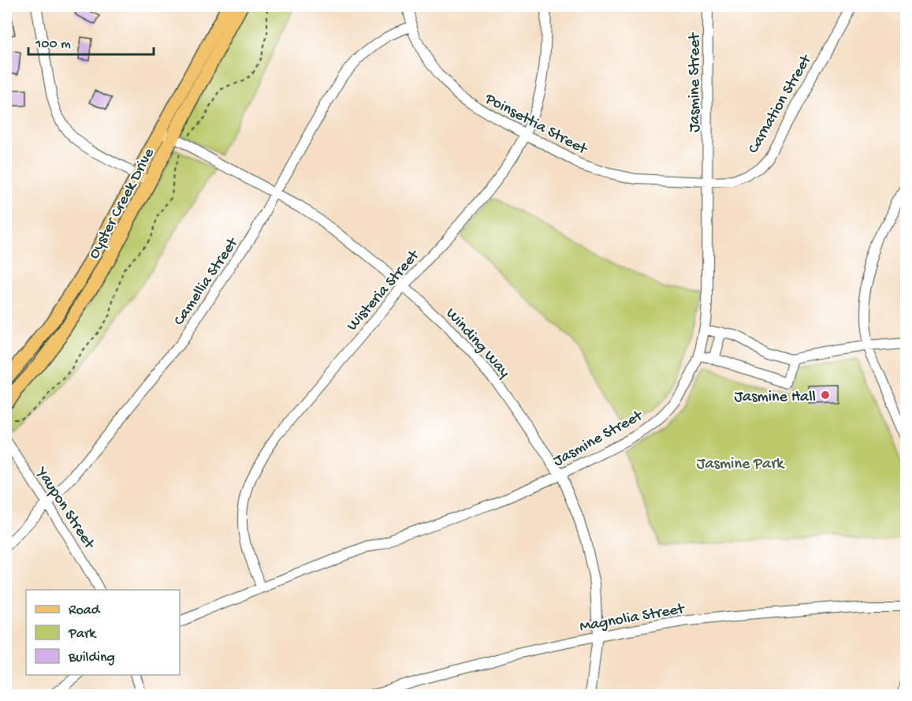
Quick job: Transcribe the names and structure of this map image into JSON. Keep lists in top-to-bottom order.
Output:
{
  "streets": {
    "main road": ["Oyster Creek Drive"],
    "street": [
      "Jasmine Street",
      "Carnation Street",
      "Poinsettia Street",
      "Camellia Street",
      "Wisteria Street",
      "Winding Way",
      "Yaupon Street",
      "Magnolia Street"
    ]
  },
  "crossings": [
    ["Jasmine Street", "Carnation Street"],
    ["Jasmine Street", "Poinsettia Street"],
    ["Jasmine Street", "Wisteria Street"],
    ["Jasmine Street", "Winding Way"],
    ["Carnation Street", "Poinsettia Street"],
    ["Poinsettia Street", "Camellia Street"],
    ["Poinsettia Street", "Wisteria Street"],
    ["Oyster Creek Drive", "Winding Way"],
    ["Camellia Street", "Winding Way"],
    ["Camellia Street", "Yaupon Street"],
    ["Wisteria Street", "Winding Way"],
    ["Winding Way", "Magnolia Street"]
  ],
  "parks": ["Jasmine Park"],
  "places": ["Jasmine Hall"],
  "legend": ["Road", "Park", "Building"],
  "scale_bar": "100 m"
}
